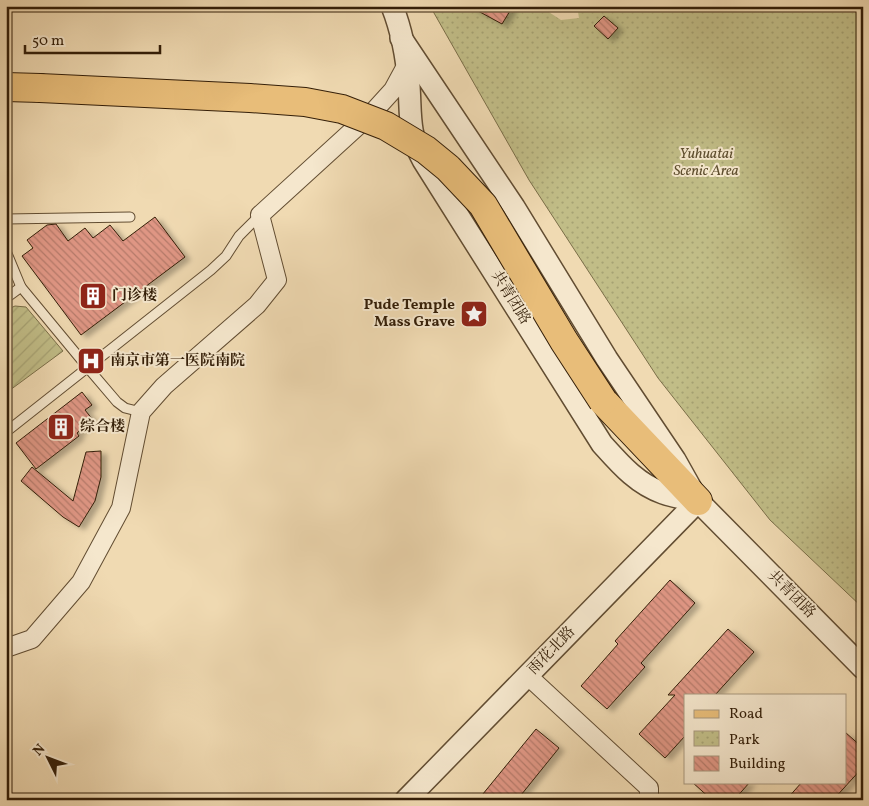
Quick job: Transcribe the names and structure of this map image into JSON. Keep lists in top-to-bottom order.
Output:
{
  "streets": {
    "street": ["共青团路", "雨花北路"]
  },
  "crossings": [
    ["共青团路", "雨花北路"]
  ],
  "parks": ["Yuhuatai Scenic Area"],
  "places": {
    "building": ["门诊楼", "综合楼"],
    "place": ["Pude Temple Mass Grave"],
    "hospital": ["南京市第一医院南院"]
  },
  "legend": ["Road", "Park", "Building"],
  "scale_bar": "50 m",
  "north": "top left"
}
